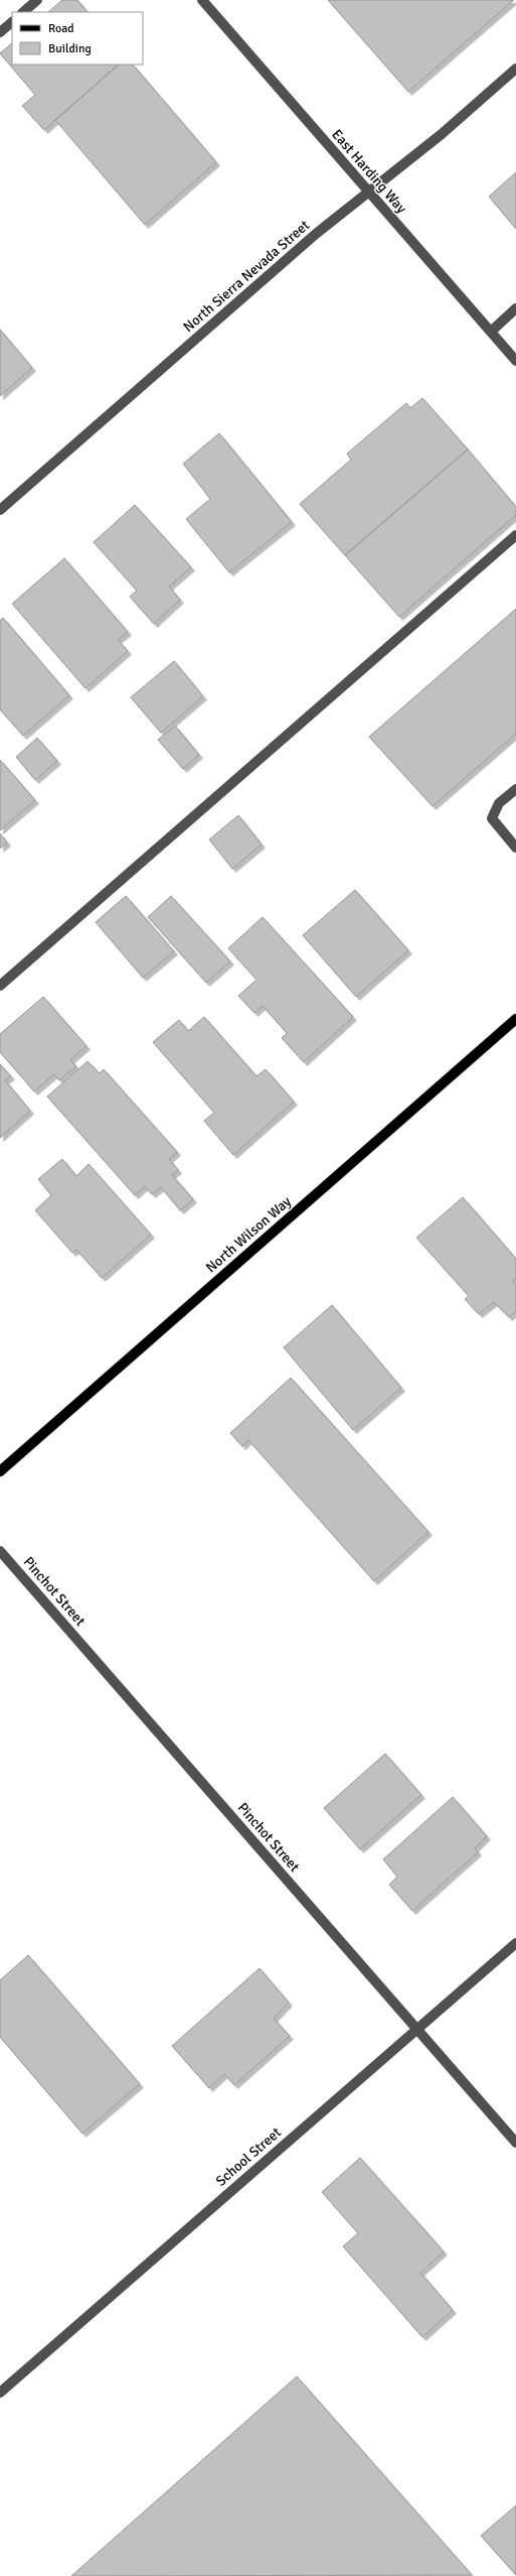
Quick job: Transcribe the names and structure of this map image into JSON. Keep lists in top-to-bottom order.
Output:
{
  "streets": {
    "main road": ["North Wilson Way"],
    "street": [
      "East Harding Way",
      "North Sierra Nevada Street",
      "Pinchot Street",
      "School Street"
    ]
  },
  "crossings": [
    ["East Harding Way", "North Sierra Nevada Street"],
    ["Pinchot Street", "School Street"]
  ],
  "legend": ["Road", "Building"]
}
